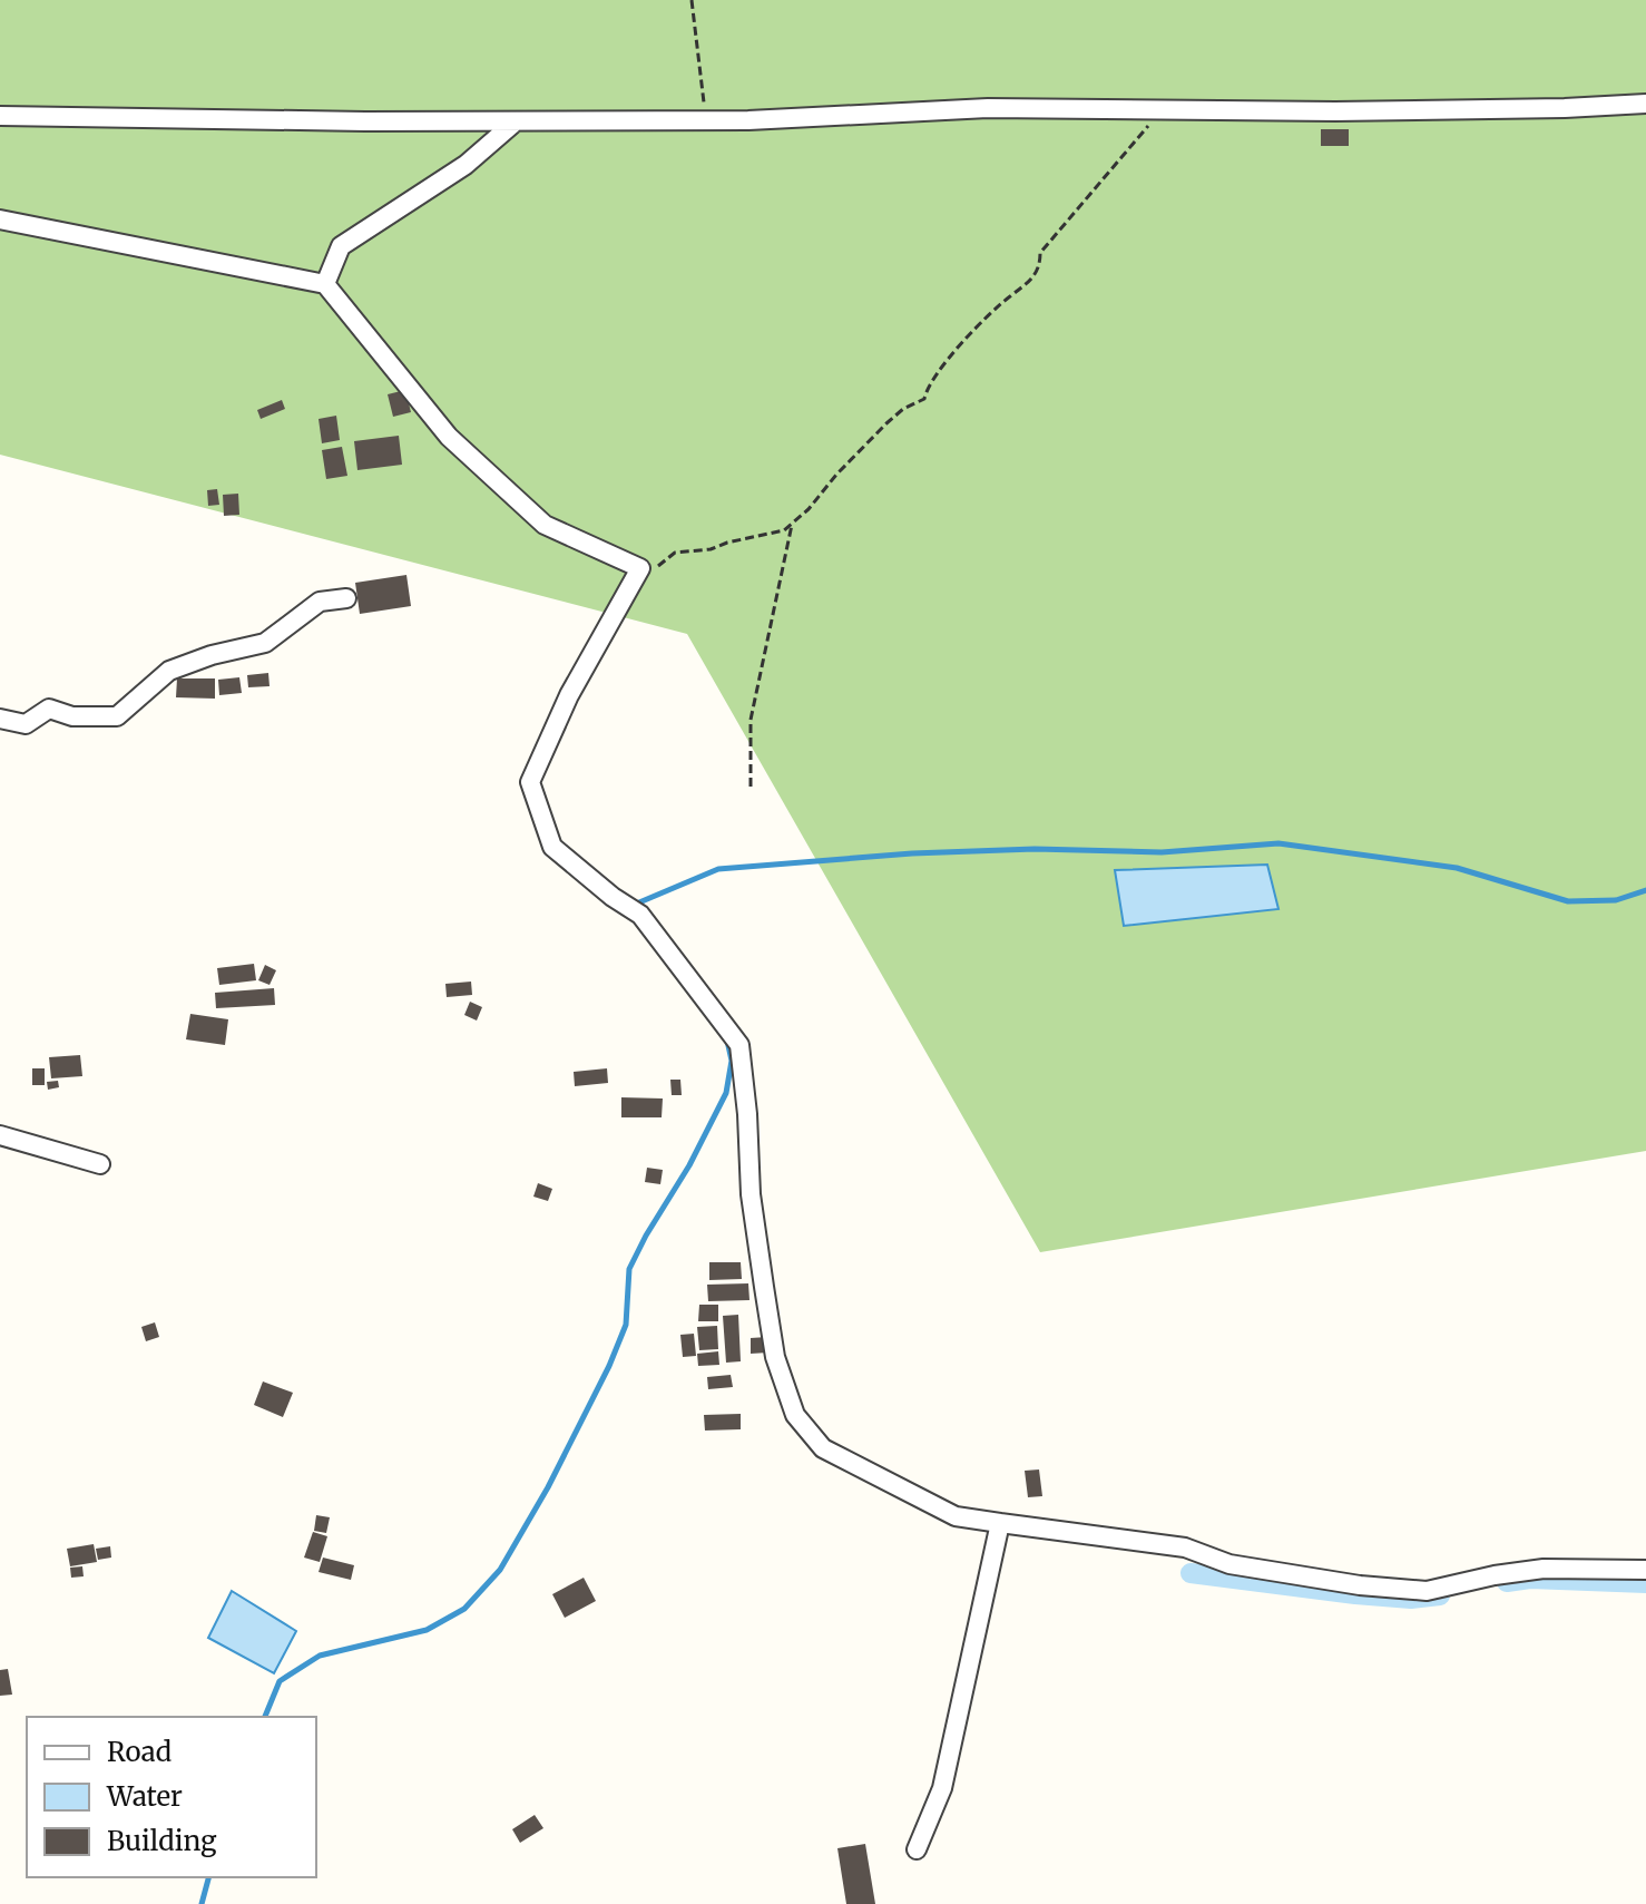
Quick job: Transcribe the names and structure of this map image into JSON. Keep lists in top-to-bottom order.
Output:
{
  "legend": ["Road", "Water", "Building"]
}
